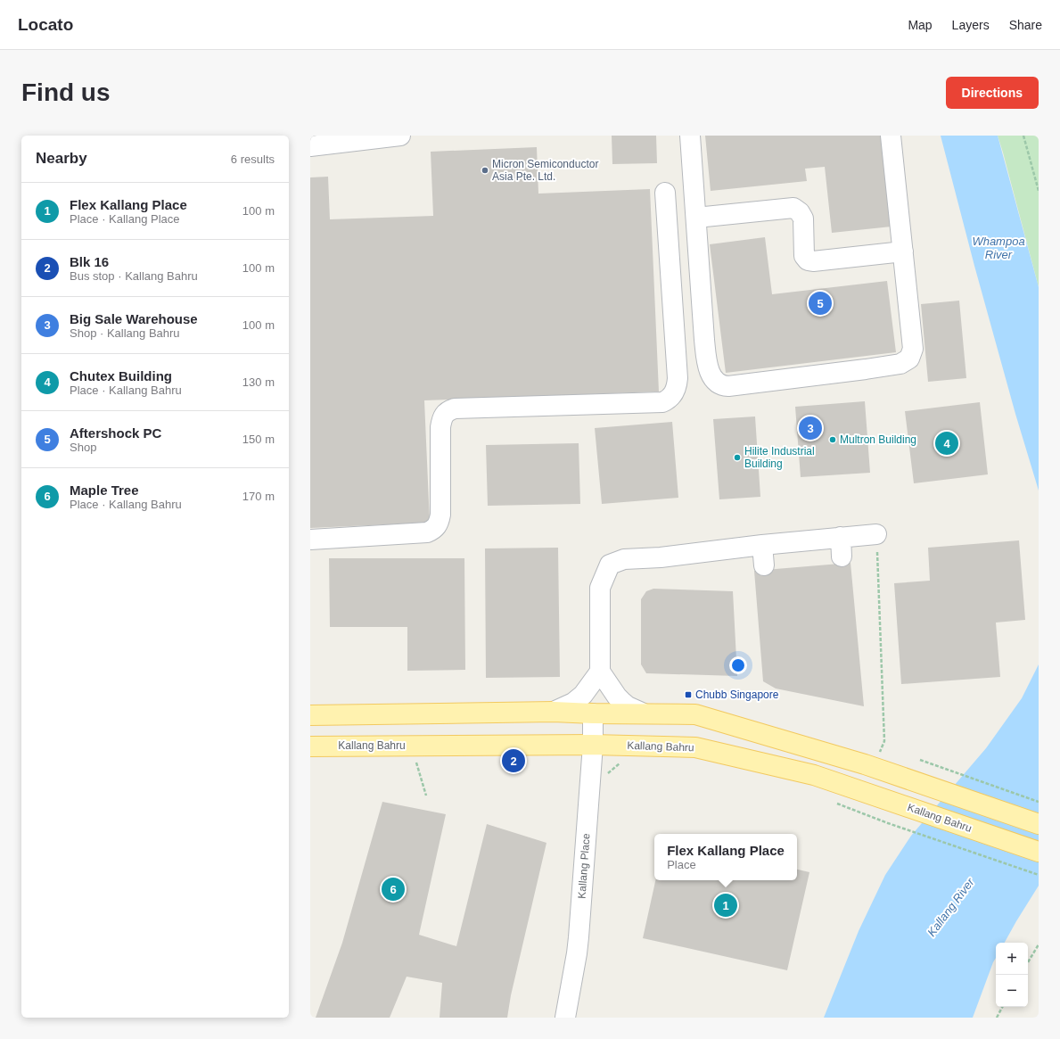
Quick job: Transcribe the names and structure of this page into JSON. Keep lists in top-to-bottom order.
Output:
{
  "streets": {
    "main road": ["Kallang Bahru"],
    "street": ["Kallang Place"]
  },
  "crossings": [
    ["Kallang Bahru", "Kallang Place"]
  ],
  "water": ["Whampoa River", "Kallang River"],
  "places": {
    "other": ["Micron Semiconductor Asia Pte. Ltd.", "Multron Building", "Hilite Industrial Building"],
    "transit": ["Chubb Singapore"]
  },
  "page": {
    "header": "Locato",
    "nav": ["Map", "Layers", "Share"],
    "buttons": "Directions",
    "title": "Find us",
    "heading": ["Nearby", "6 results"],
    "list": [
      {
        "mark": "1",
        "name": "Flex Kallang Place",
        "note": "Place · Kallang Place",
        "value": "100 m"
      },
      {
        "mark": "2",
        "name": "Blk 16",
        "note": "Bus stop · Kallang Bahru",
        "value": "100 m"
      },
      {
        "mark": "3",
        "name": "Big Sale Warehouse",
        "note": "Shop · Kallang Bahru",
        "value": "100 m"
      },
      {
        "mark": "4",
        "name": "Chutex Building",
        "note": "Place · Kallang Bahru",
        "value": "130 m"
      },
      {
        "mark": "5",
        "name": "Aftershock PC",
        "note": "Shop",
        "value": "150 m"
      },
      {
        "mark": "6",
        "name": "Maple Tree",
        "note": "Place · Kallang Bahru",
        "value": "170 m"
      }
    ],
    "pins": [
      "5",
      "3",
      "4",
      "2",
      "6",
      "1"
    ],
    "popup": ["Flex Kallang Place", "Place"],
    "map_buttons": ["+", "−"]
  }
}
